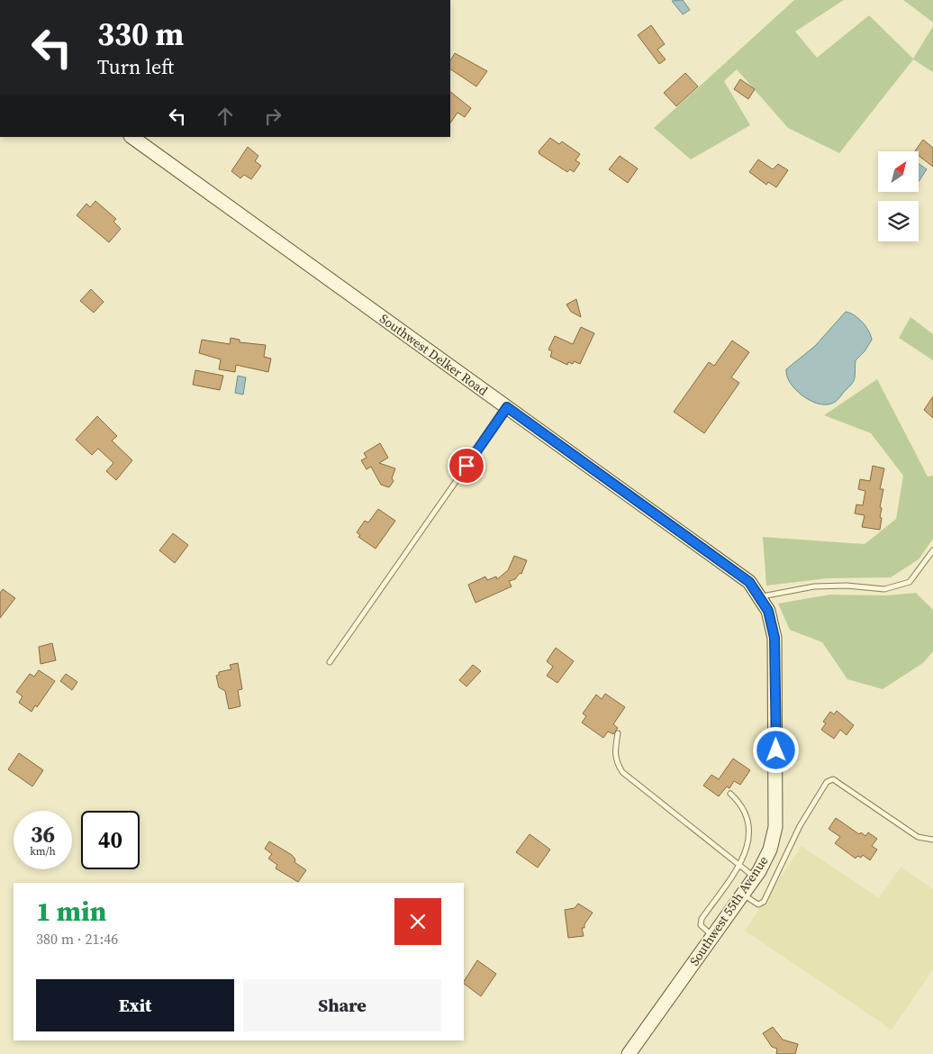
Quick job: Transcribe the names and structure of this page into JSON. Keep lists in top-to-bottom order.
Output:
{
  "streets": {
    "street": ["Southwest Delker Road", "Southwest 55th Avenue"]
  },
  "crossings": [
    ["Southwest Delker Road", "Southwest 55th Avenue"]
  ],
  "north": "top right",
  "page": {
    "turn": ["330 m", "Turn left"],
    "speed": "36 km/h",
    "limit": "40",
    "heading": ["1 min", "380 m · 21:46"],
    "buttons": ["Exit", "Share"]
  }
}
